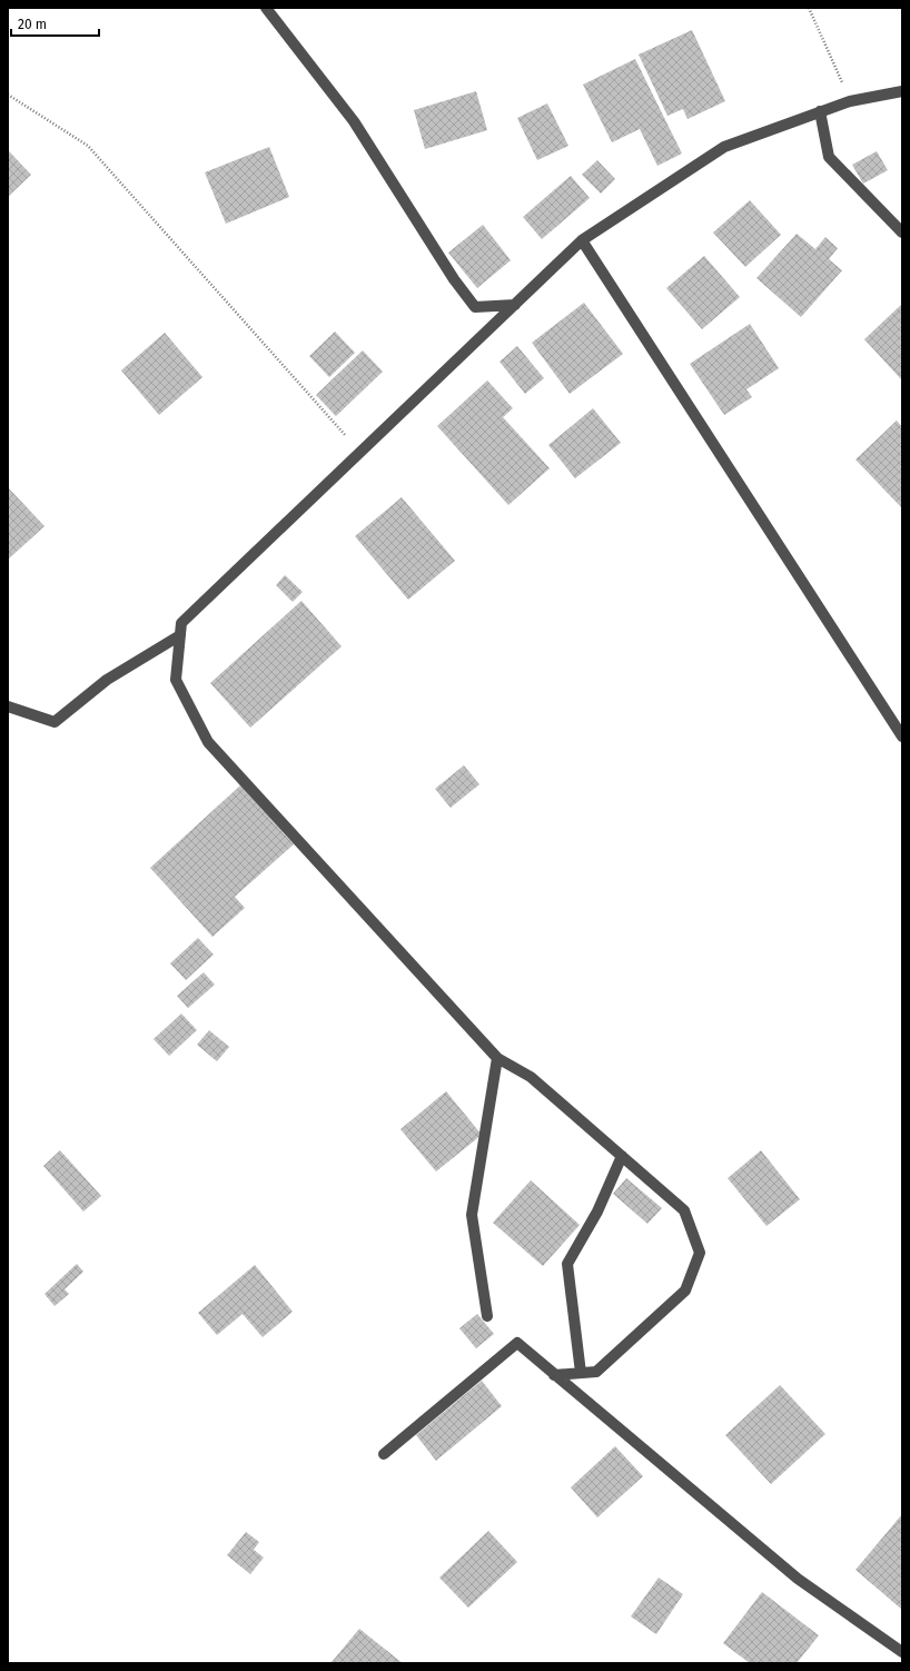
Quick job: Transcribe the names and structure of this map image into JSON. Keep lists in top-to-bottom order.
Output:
{
  "scale_bar": "20 m"
}
